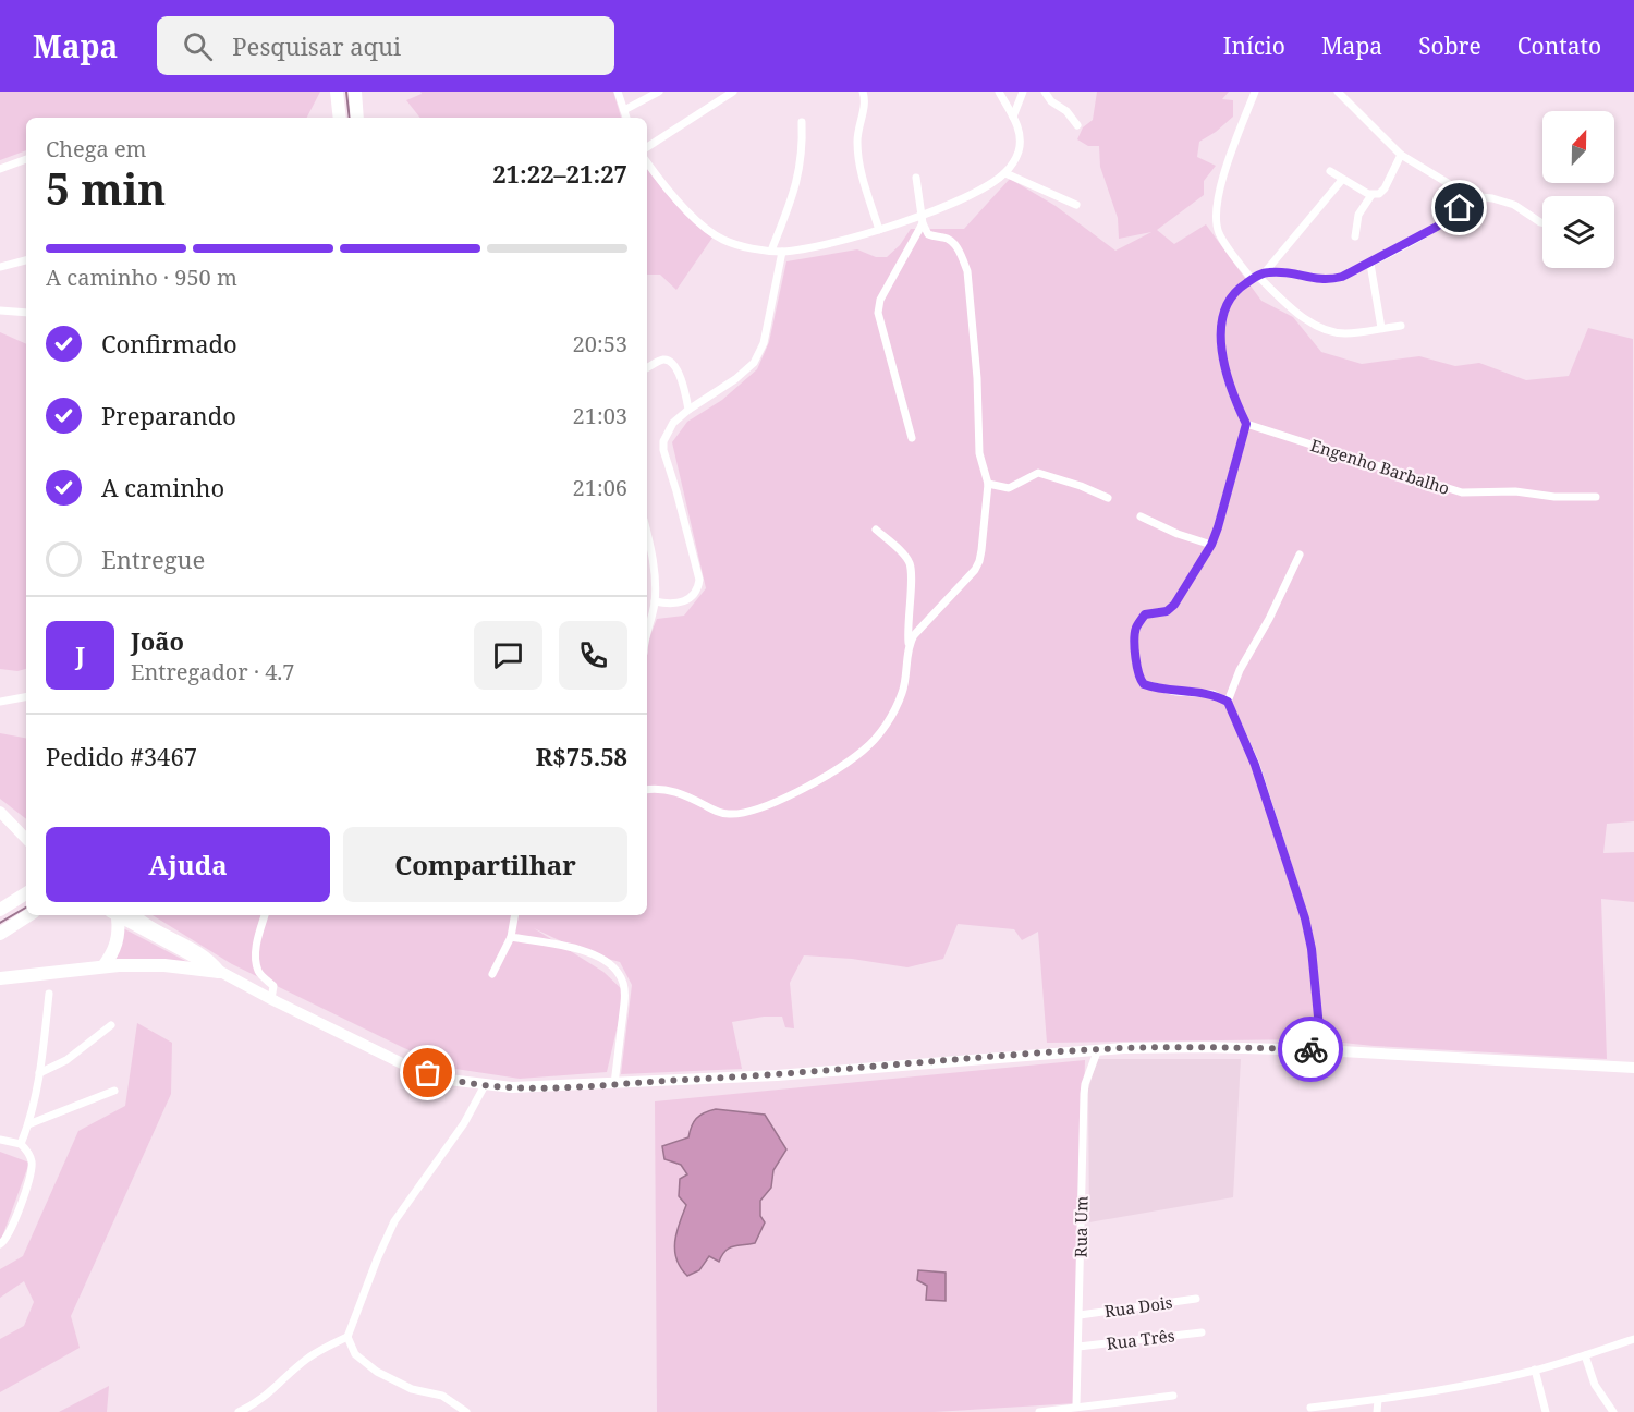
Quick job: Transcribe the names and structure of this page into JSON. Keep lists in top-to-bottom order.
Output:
{
  "streets": {
    "street": [
      "Engenho Barbalho",
      "Rua Um",
      "Rua Dois",
      "Rua Três"
    ]
  },
  "crossings": [
    ["Rua Um", "Rua Dois"],
    ["Rua Um", "Rua Três"]
  ],
  "north": "top",
  "page": {
    "header": "Mapa",
    "search": "Pesquisar aqui",
    "nav": [
      "Início",
      "Mapa",
      "Sobre",
      "Contato"
    ],
    "heading": ["5 min", "Chega em", "21:22–21:27"],
    "panel": [
      "João",
      "Entregador · 4.7",
      "Pedido #3467",
      "R$75.58"
    ],
    "bar": "A caminho · 950 m",
    "list": [
      ["Confirmado", "20:53"],
      ["Preparando", "21:03"],
      ["A caminho", "21:06"],
      "Entregue"
    ],
    "round": "J",
    "buttons": ["Ajuda", "Compartilhar"]
  }
}
